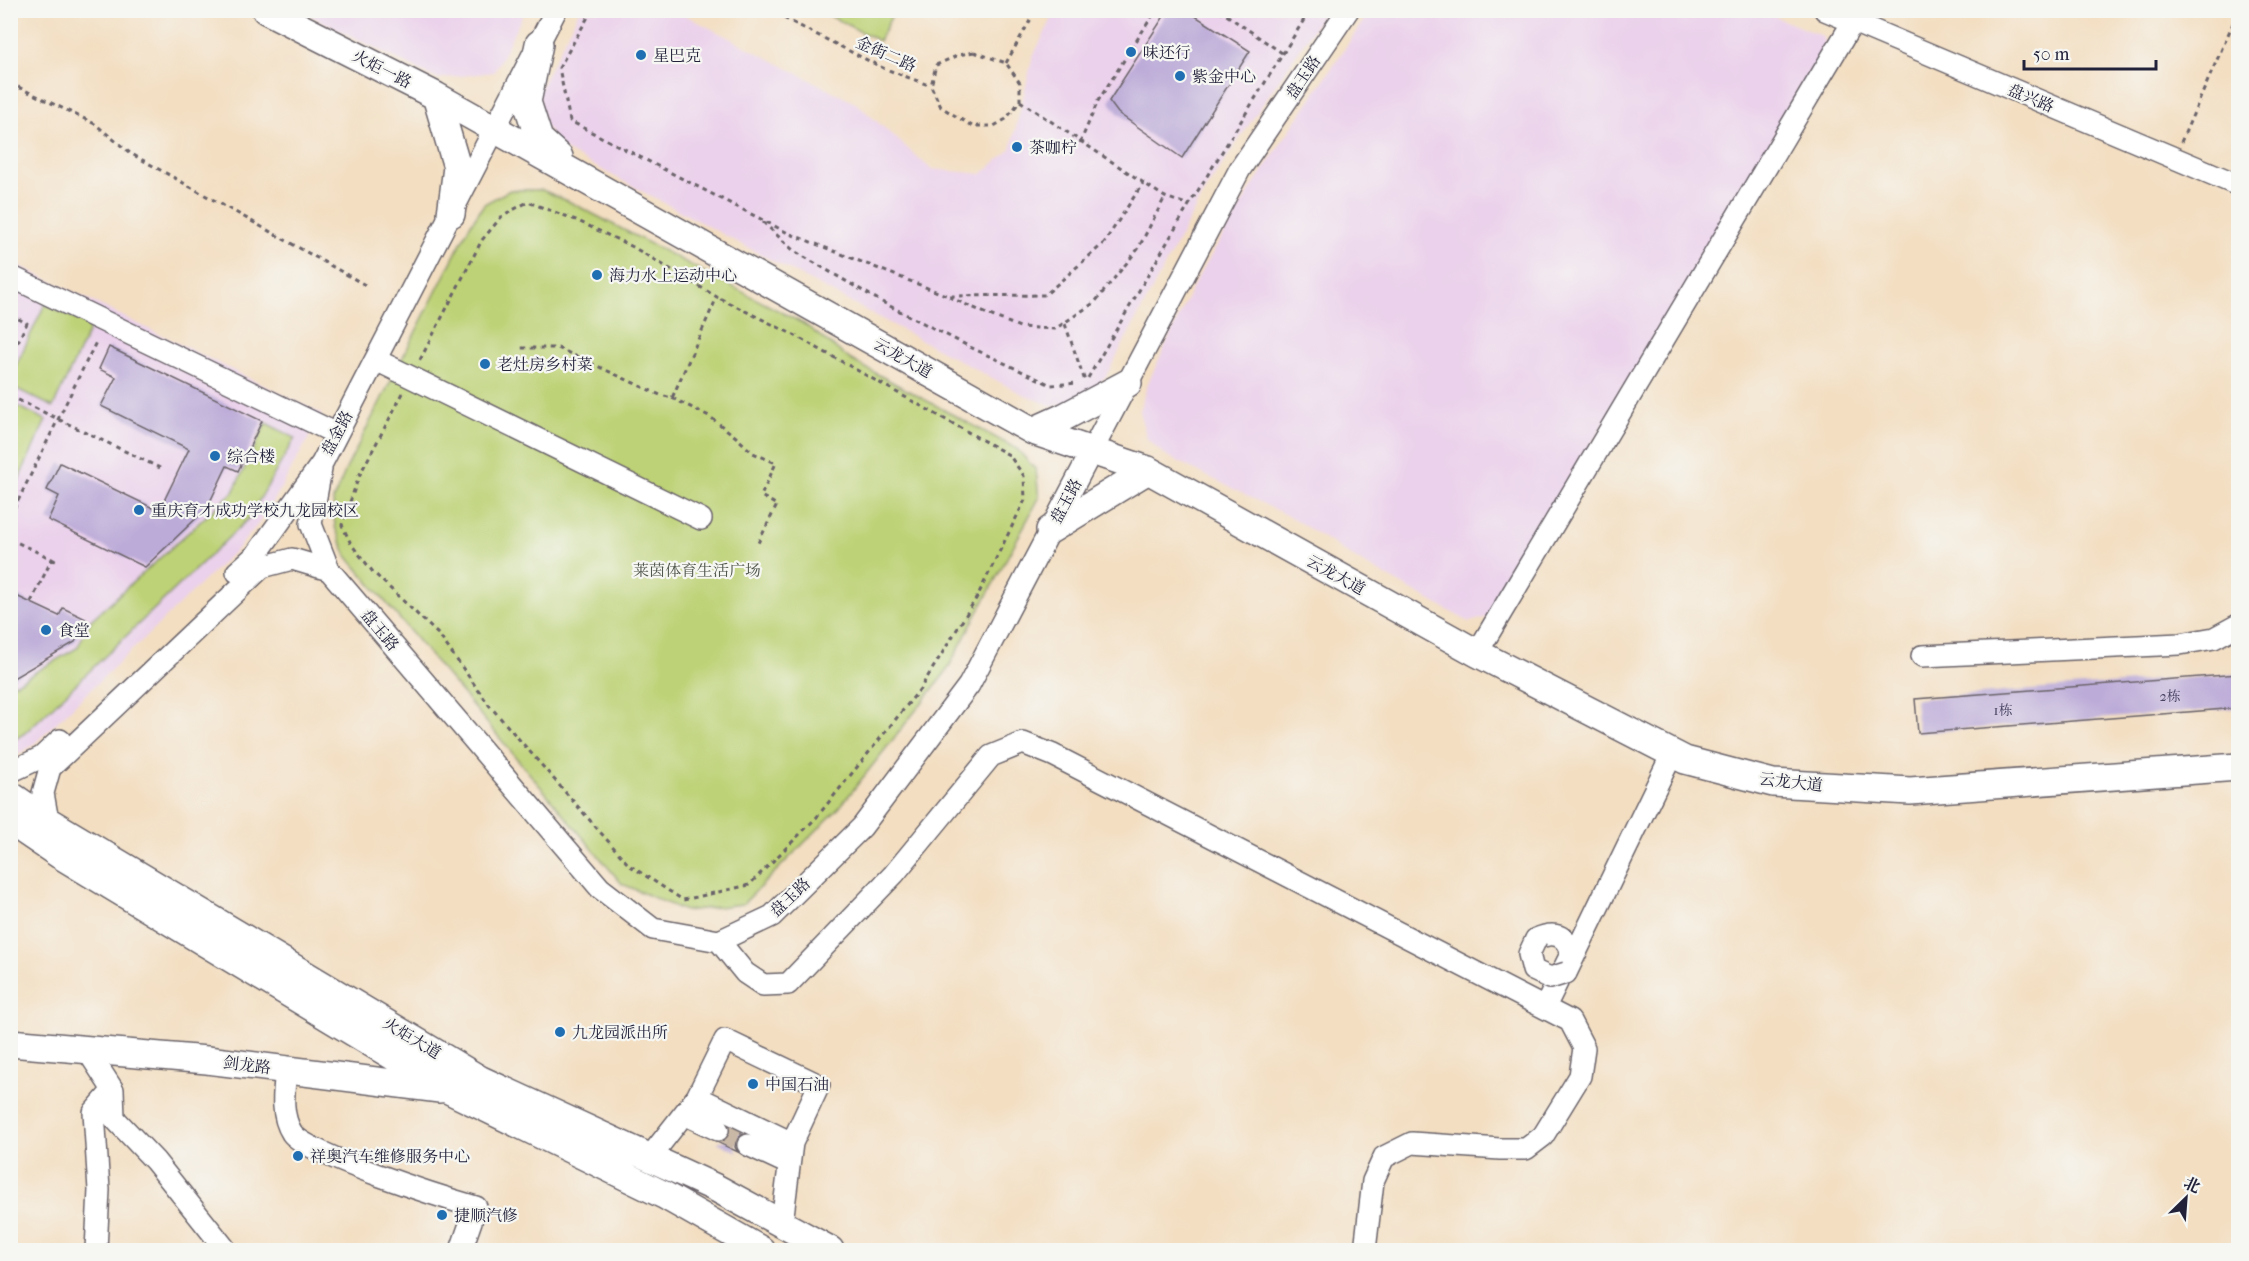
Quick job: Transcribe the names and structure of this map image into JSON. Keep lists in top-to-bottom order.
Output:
{
  "streets": {
    "main road": [
      "火炬一路",
      "云龙大道",
      "火炬大道",
      "剑龙路"
    ],
    "street": ["盘玉路", "盘兴路", "盘金路"],
    "path": ["金街二路"]
  },
  "crossings": [
    ["火炬一路", "云龙大道"],
    ["火炬一路", "盘金路"],
    ["盘玉路", "云龙大道"],
    ["云龙大道", "盘金路"],
    ["火炬大道", "剑龙路"]
  ],
  "parks": ["莱茵体育生活广场"],
  "places": [
    "味还行",
    "星巴克",
    "紫金中心",
    "茶咖柠",
    "海力水上运动中心",
    "老灶房乡村菜",
    "综合楼",
    "重庆育才成功学校九龙园校区",
    "食堂",
    "九龙园派出所",
    "中国石油",
    "祥奥汽车维修服务中心",
    "捷顺汽修"
  ],
  "house_numbers": ["2栋", "1栋"],
  "scale_bar": "50 m",
  "north": "top right"
}
